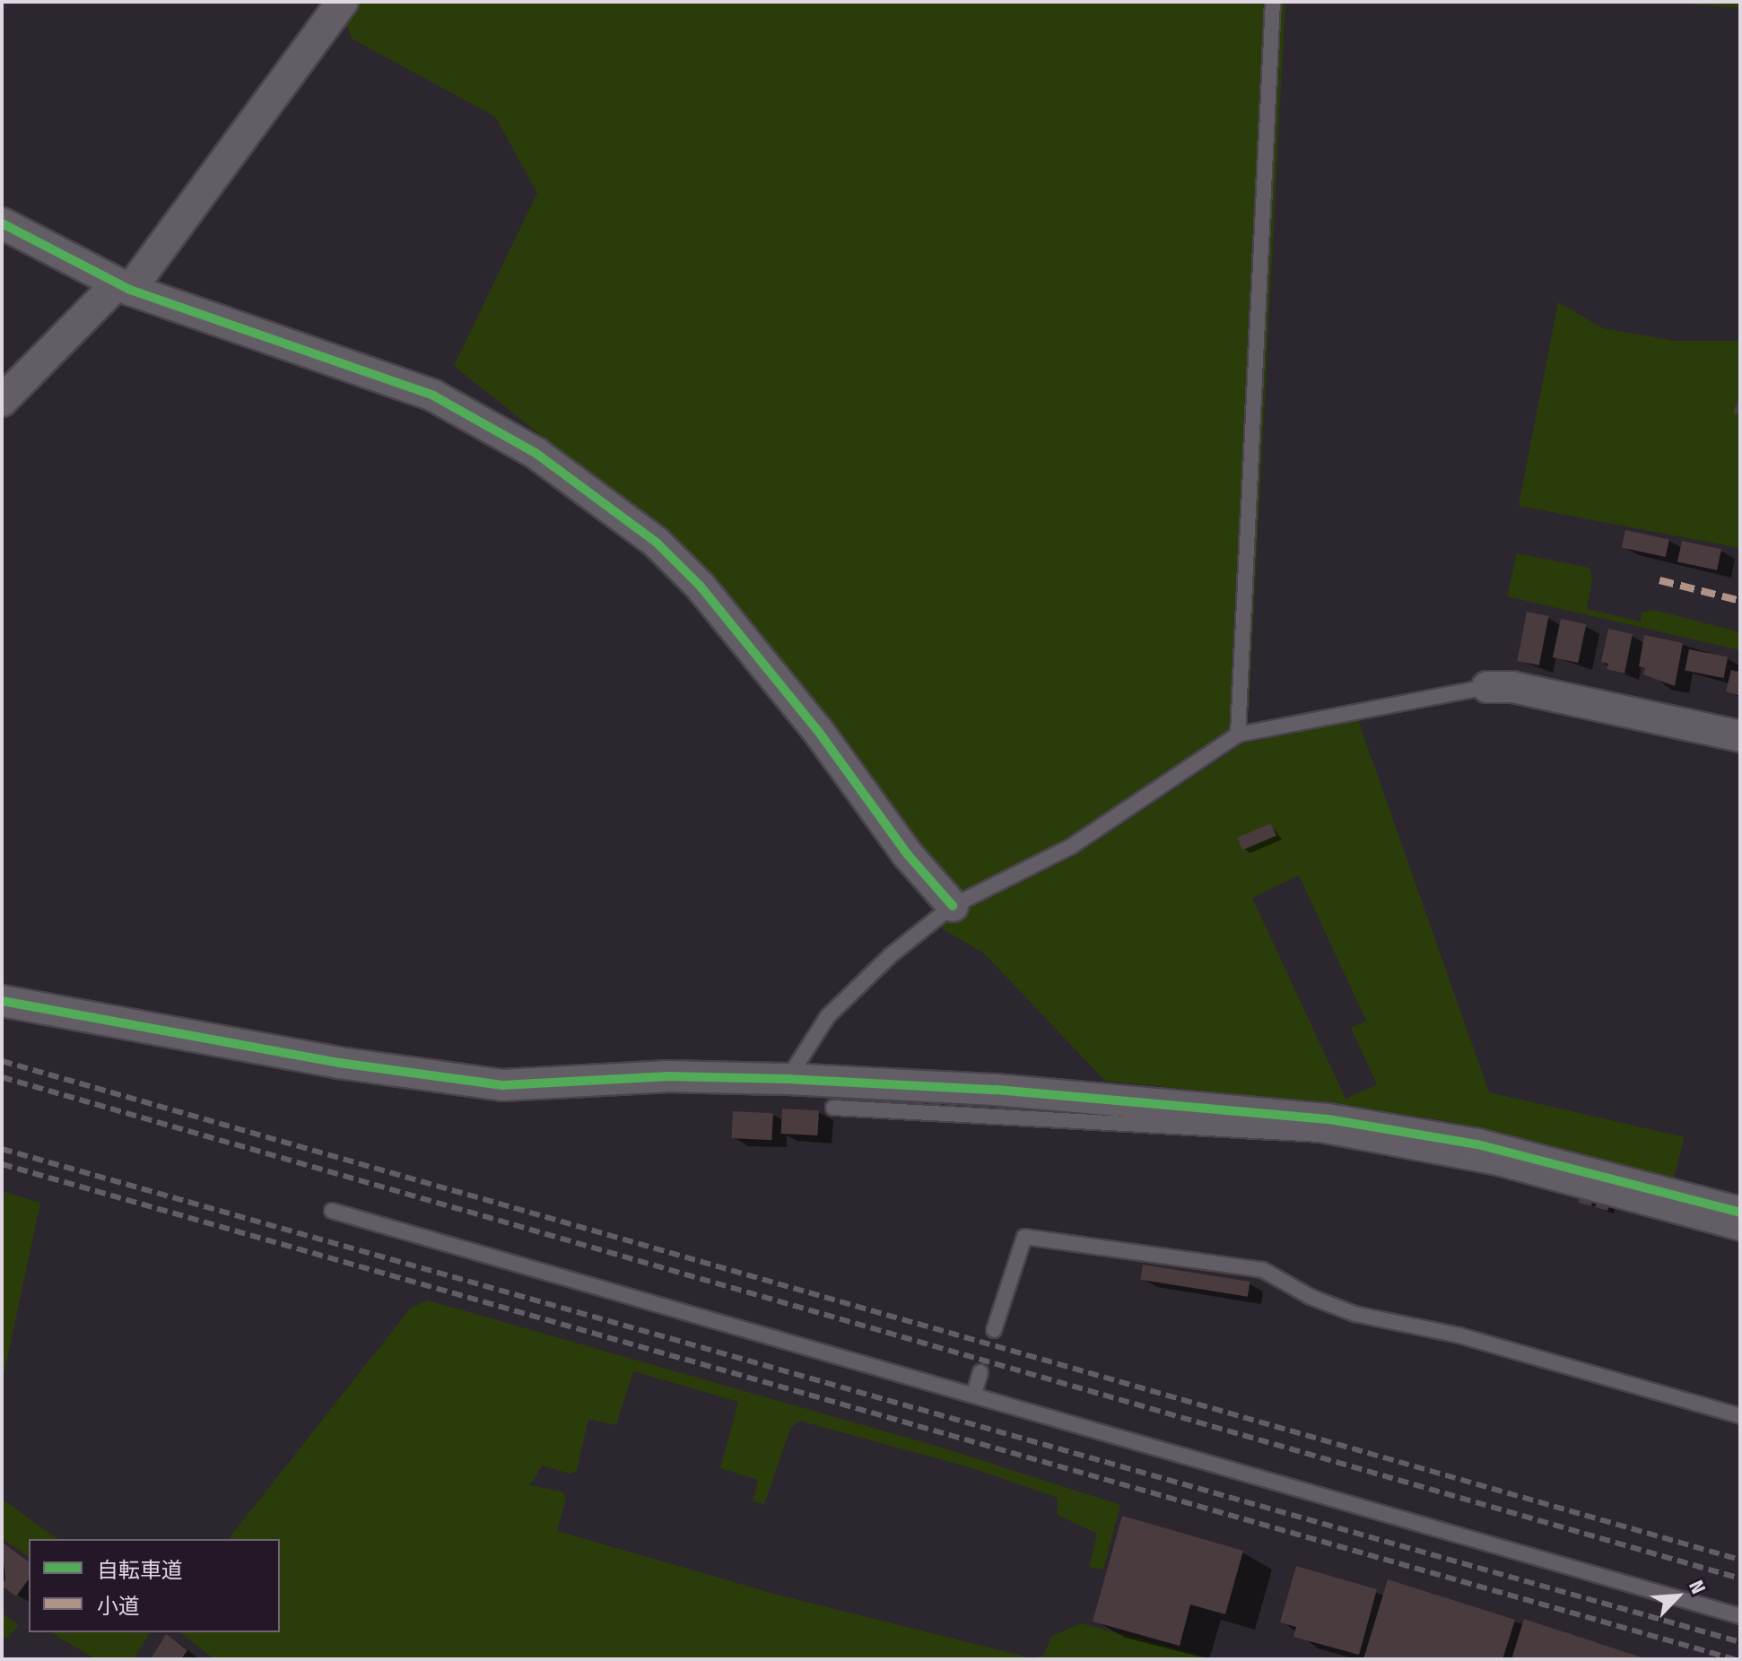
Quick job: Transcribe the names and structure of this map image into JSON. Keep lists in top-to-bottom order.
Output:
{
  "legend": ["自転車道", "小道"],
  "north": "top right"
}
